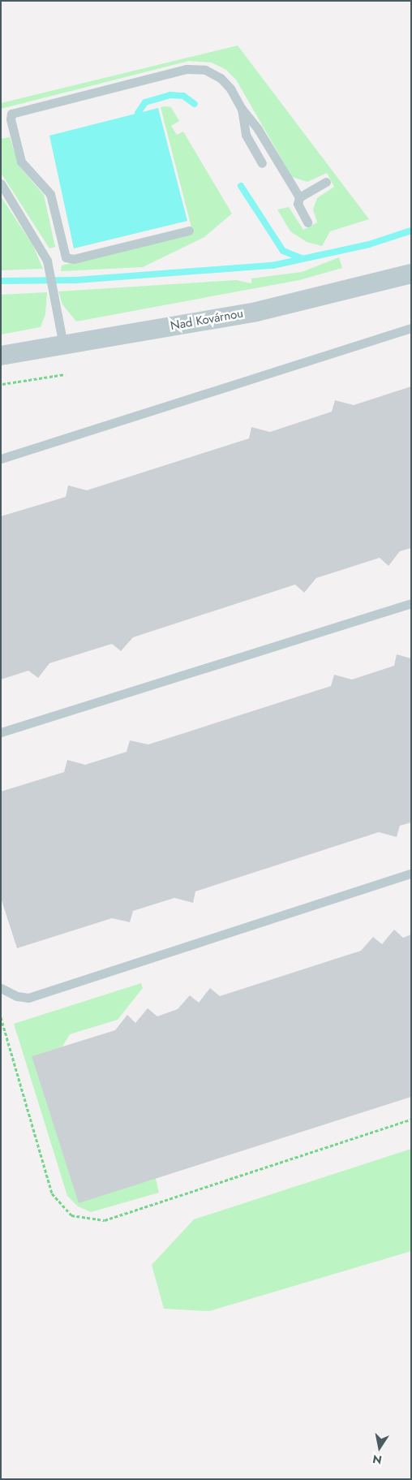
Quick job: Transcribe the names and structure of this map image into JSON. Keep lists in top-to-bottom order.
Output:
{
  "streets": {
    "street": ["Nad Kovárnou"]
  },
  "north": "bottom"
}
